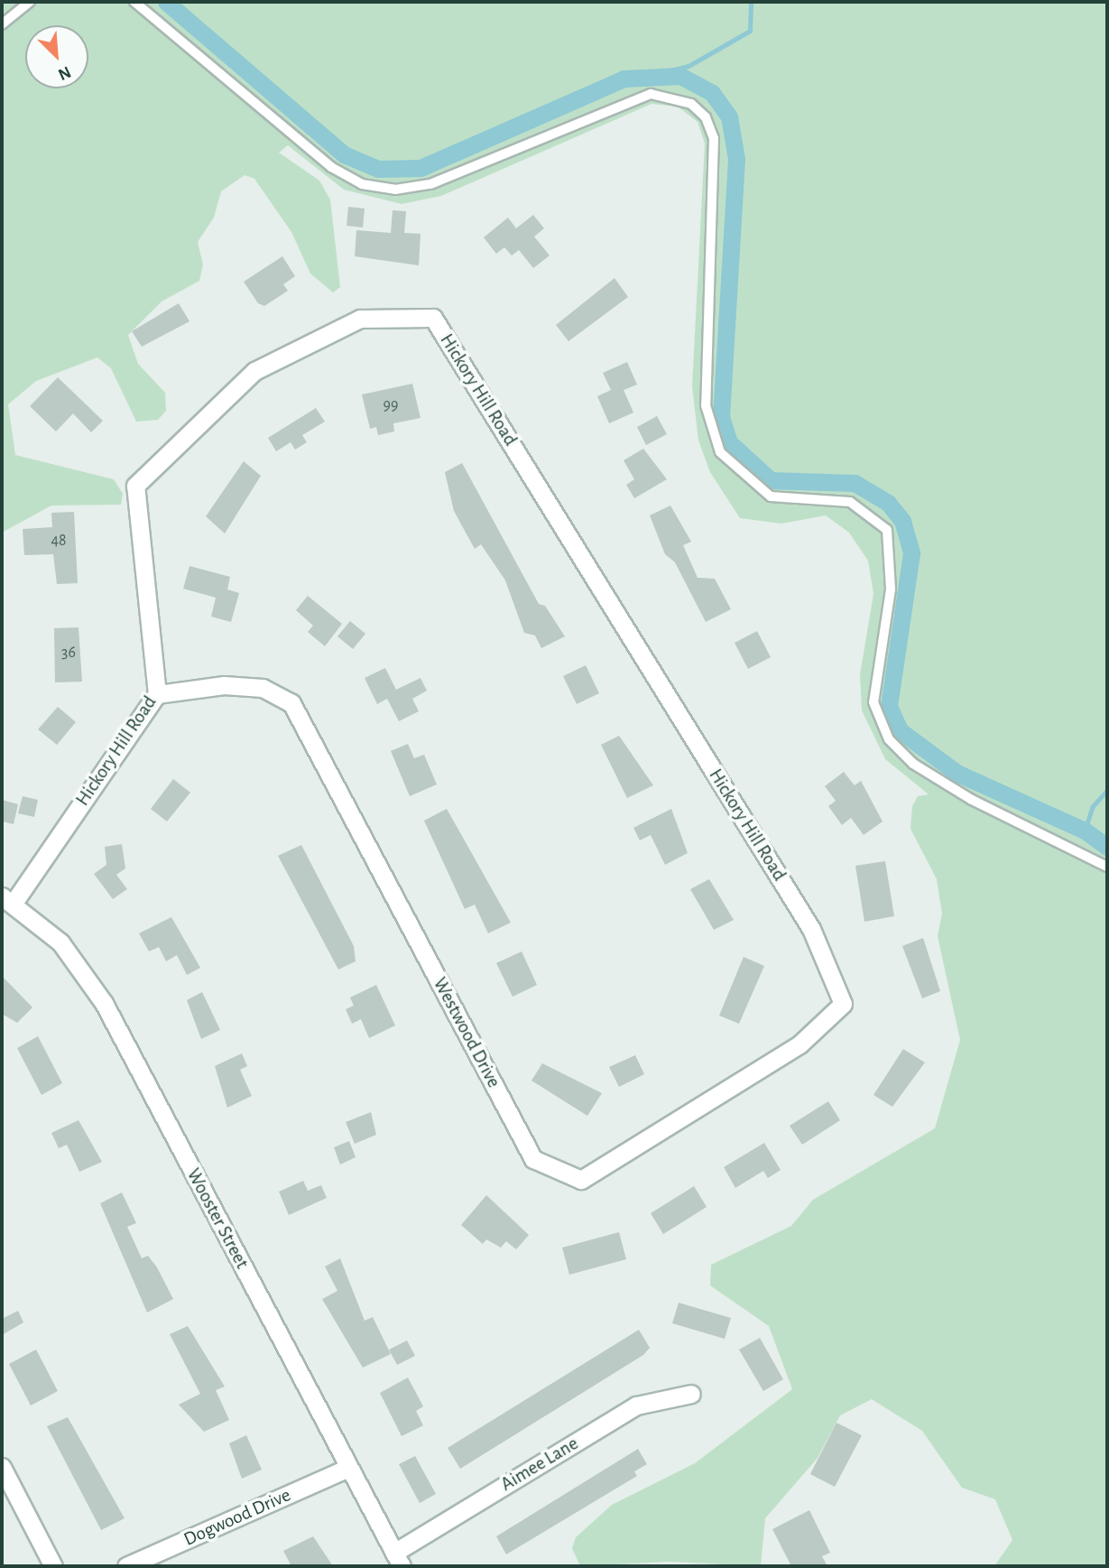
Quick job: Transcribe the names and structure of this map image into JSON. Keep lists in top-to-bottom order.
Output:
{
  "streets": {
    "street": [
      "Hickory Hill Road",
      "Westwood Drive",
      "Wooster Street",
      "Aimee Lane",
      "Dogwood Drive"
    ]
  },
  "crossings": [
    ["Hickory Hill Road", "Westwood Drive"],
    ["Hickory Hill Road", "Wooster Street"],
    ["Wooster Street", "Aimee Lane"],
    ["Wooster Street", "Dogwood Drive"]
  ],
  "house_numbers": ["99", "48", "36"],
  "north": "bottom right"
}
